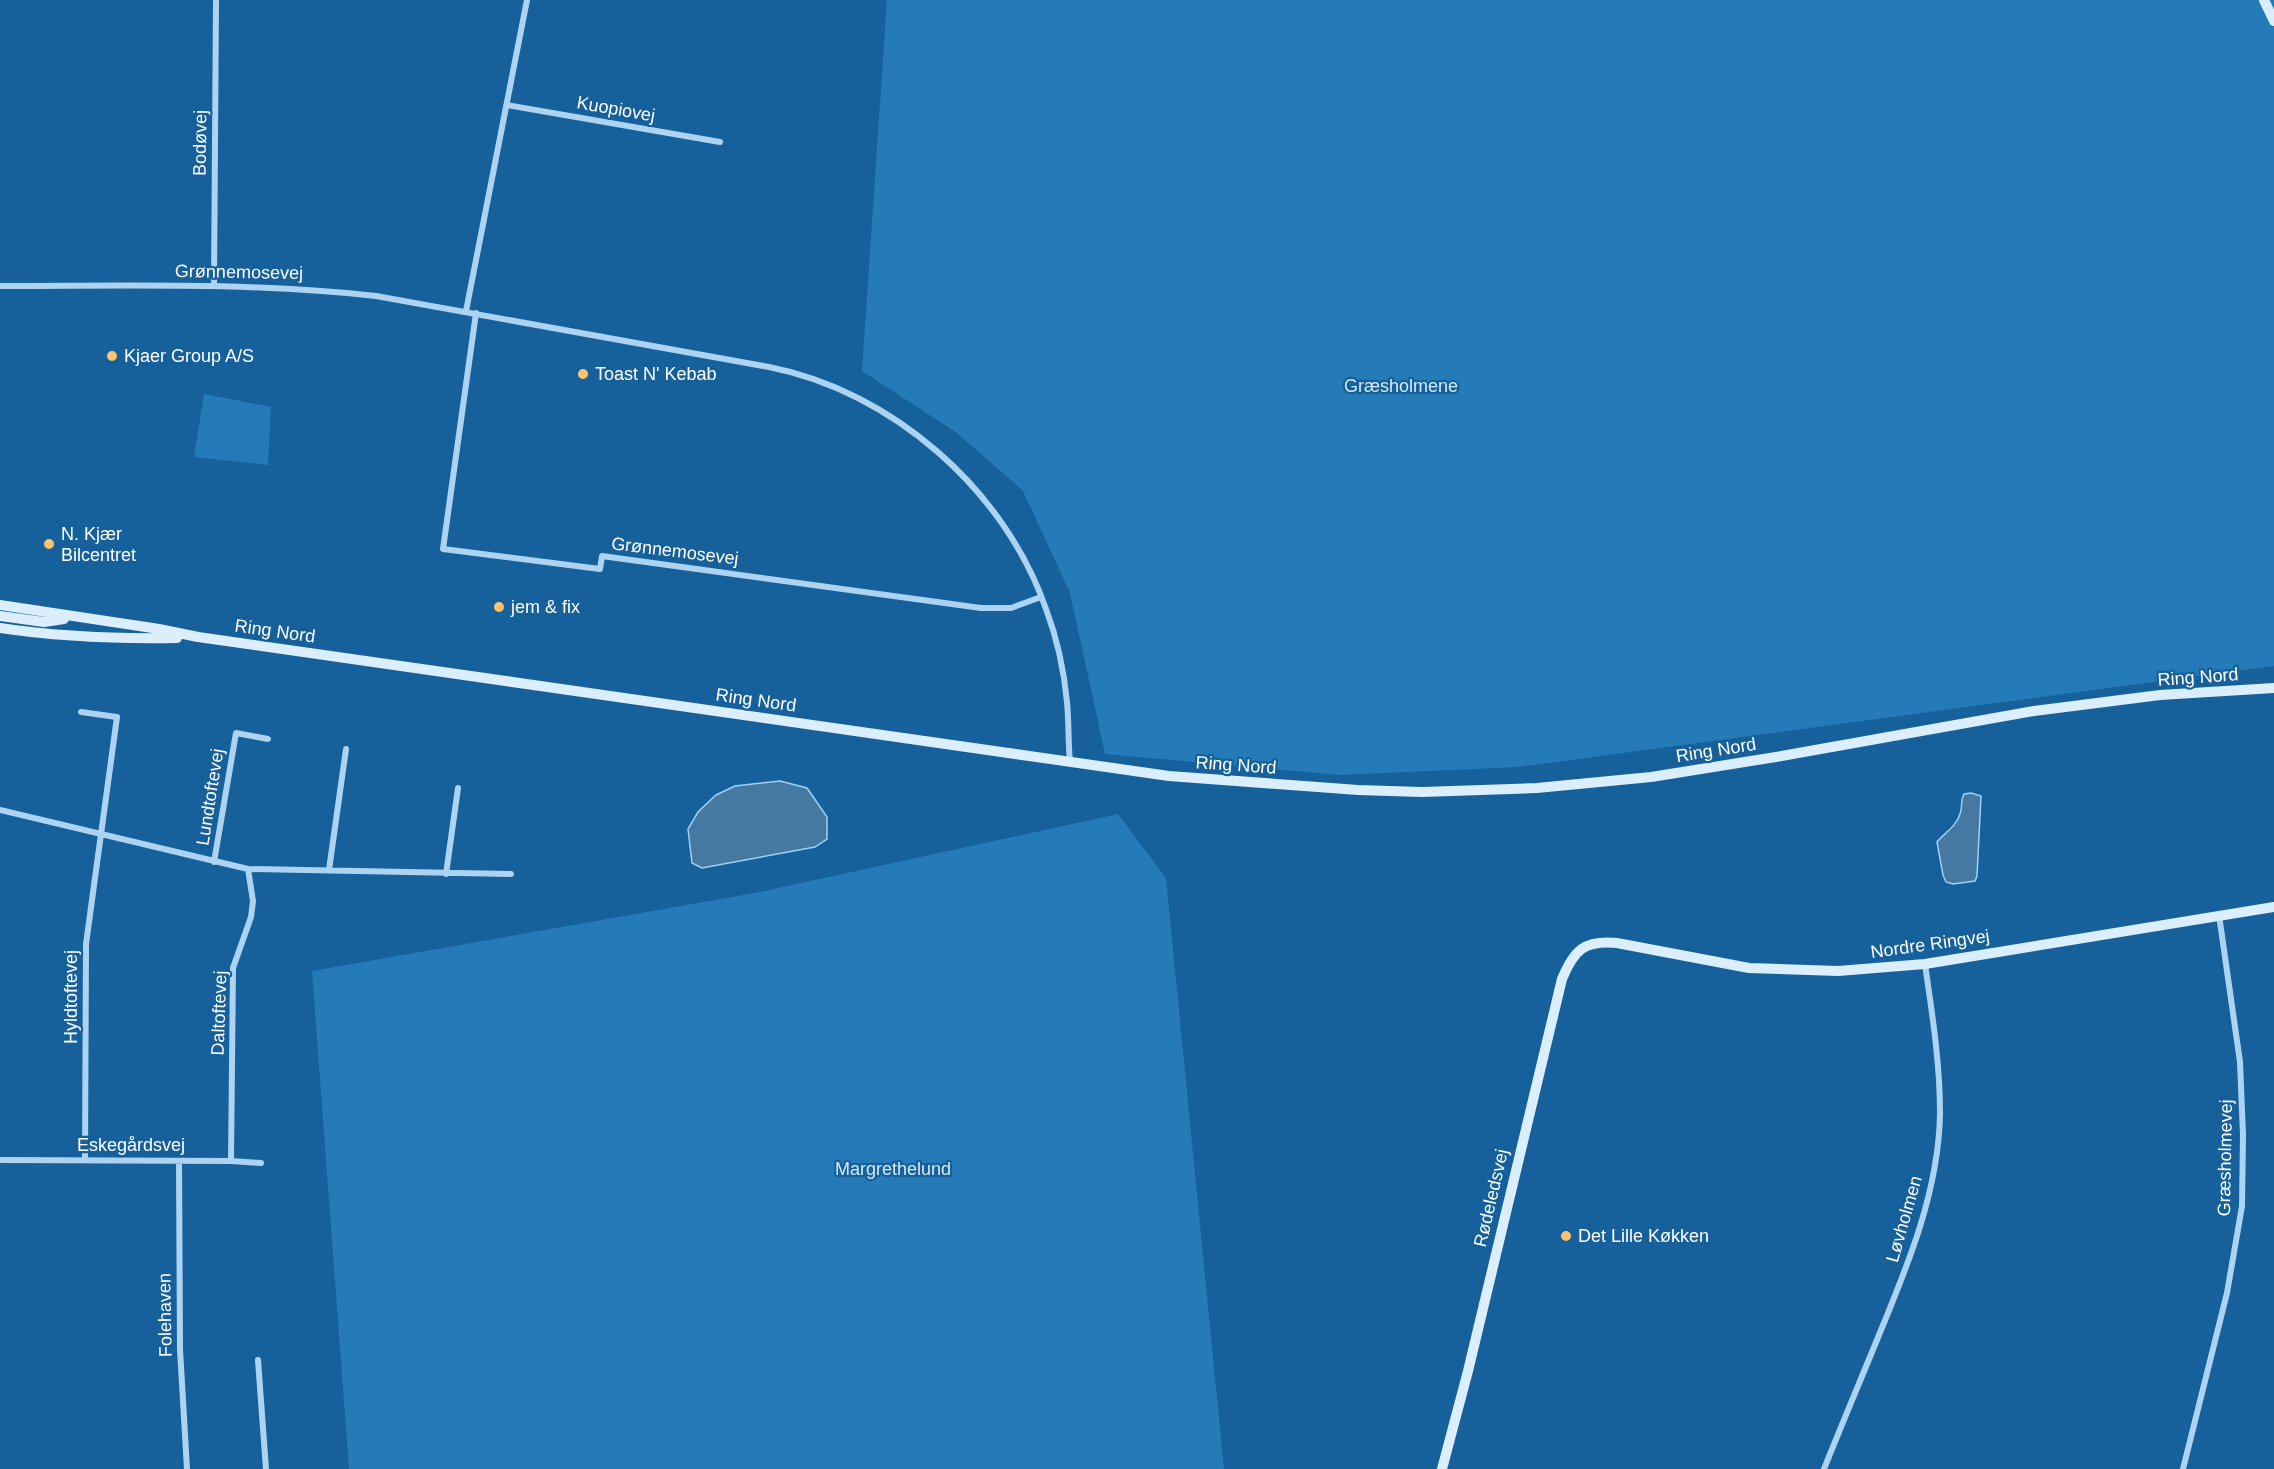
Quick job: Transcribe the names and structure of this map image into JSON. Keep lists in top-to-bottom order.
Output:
{
  "streets": {
    "main road": ["Ring Nord", "Nordre Ringvej", "Rødeledsvej"],
    "street": [
      "Kuopiovej",
      "Bodøvej",
      "Grønnemosevej",
      "Lundtoftevej",
      "Hyldtoftevej",
      "Daltoftevej",
      "Eskegårdsvej",
      "Græsholmevej",
      "Løvholmen",
      "Folehaven"
    ]
  },
  "crossings": [
    ["Bodøvej", "Grønnemosevej"],
    ["Grønnemosevej", "Ring Nord"],
    ["Lundtoftevej", "Hyldtoftevej"],
    ["Lundtoftevej", "Daltoftevej"],
    ["Nordre Ringvej", "Græsholmevej"],
    ["Nordre Ringvej", "Rødeledsvej"],
    ["Nordre Ringvej", "Løvholmen"],
    ["Hyldtoftevej", "Eskegårdsvej"],
    ["Daltoftevej", "Eskegårdsvej"],
    ["Eskegårdsvej", "Folehaven"]
  ],
  "parks": ["Græsholmene", "Margrethelund"],
  "places": [
    "Kjaer Group A/S",
    "Toast N' Kebab",
    "N. Kjær Bilcentret",
    "jem & fix",
    "Det Lille Køkken"
  ]
}
